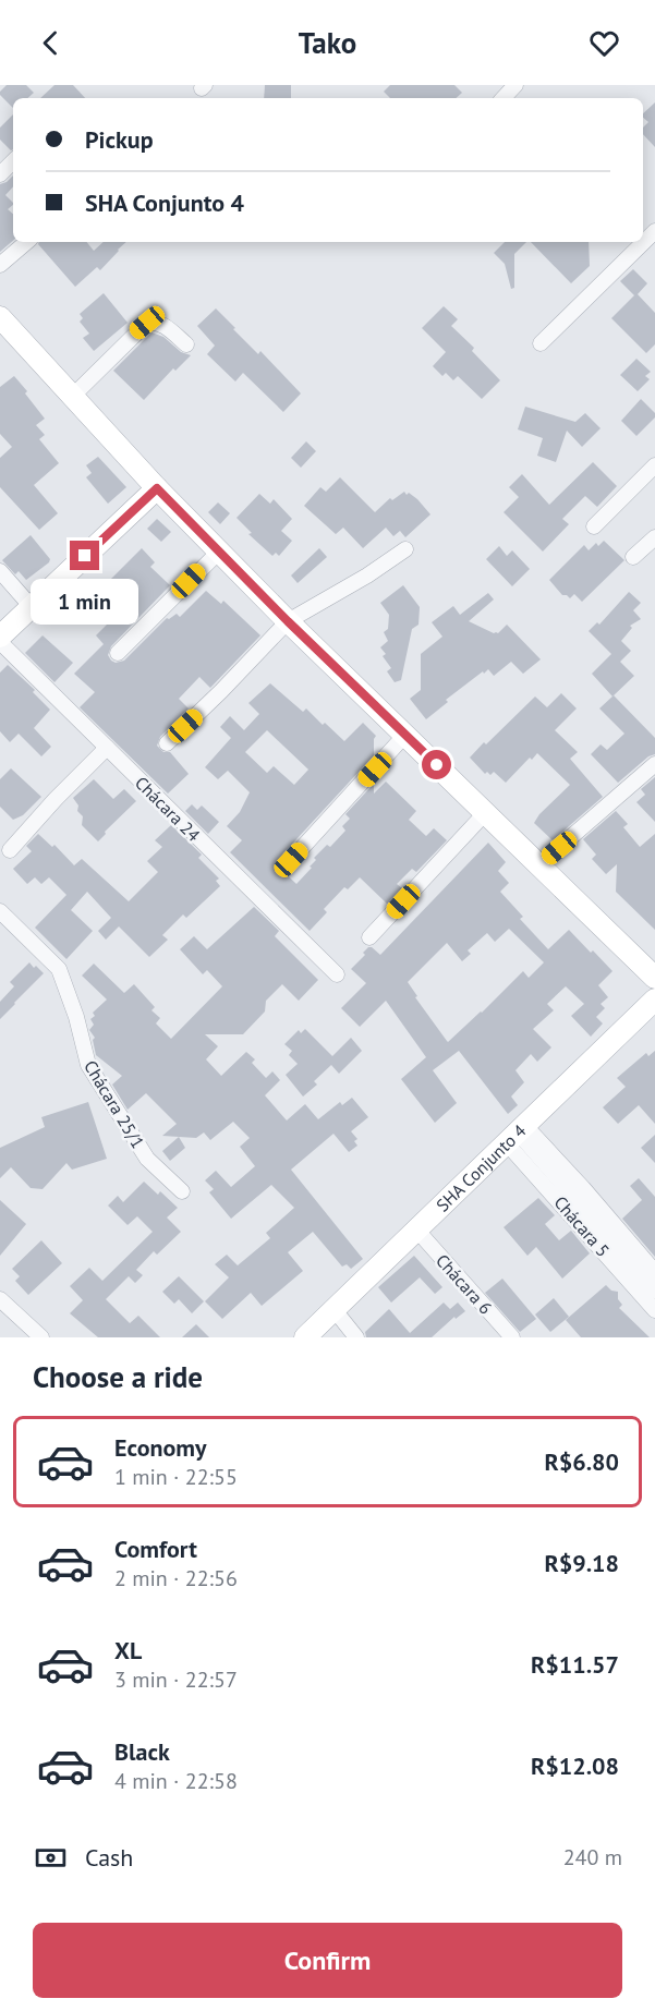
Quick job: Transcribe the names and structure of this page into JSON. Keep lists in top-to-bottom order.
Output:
{
  "streets": {
    "street": [
      "Chácara 24",
      "Chácara 25/1",
      "SHA Conjunto 4",
      "Chácara 5",
      "Chácara 6"
    ]
  },
  "crossings": [
    ["SHA Conjunto 4", "Chácara 5"],
    ["SHA Conjunto 4", "Chácara 6"]
  ],
  "page": {
    "header": "Tako",
    "banner": ["Pickup", "SHA Conjunto 4"],
    "bubble": "1 min",
    "heading": "Choose a ride",
    "list": [
      {
        "name": "Economy",
        "note": "1 min · 22:55",
        "value": "R$6.80"
      },
      {
        "name": "Comfort",
        "note": "2 min · 22:56",
        "value": "R$9.18"
      },
      {
        "name": "XL",
        "note": "3 min · 22:57",
        "value": "R$11.57"
      },
      {
        "name": "Black",
        "note": "4 min · 22:58",
        "value": "R$12.08"
      }
    ],
    "pay": ["Cash", "240 m"],
    "buttons": "Confirm"
  }
}
